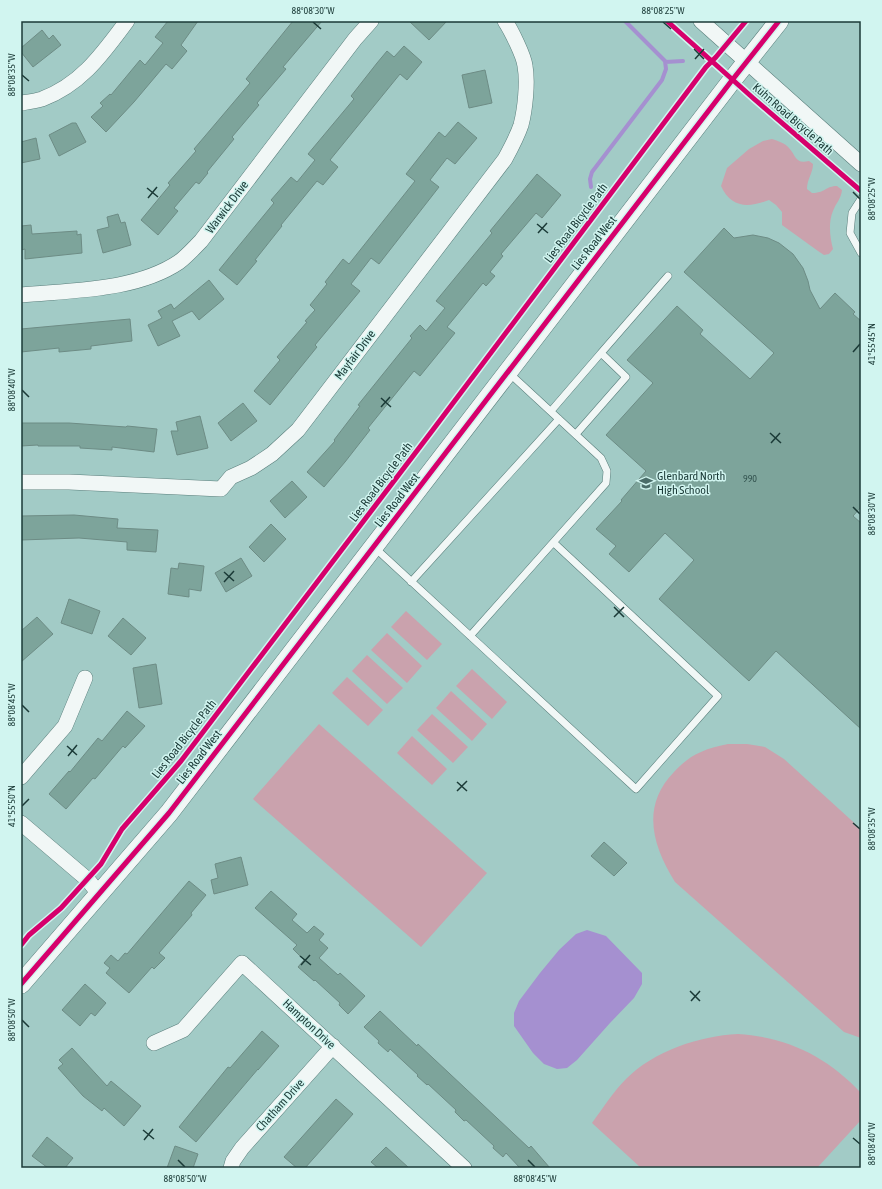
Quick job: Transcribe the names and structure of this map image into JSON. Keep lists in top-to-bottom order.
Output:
{
  "streets": {
    "street": [
      "Warwick Drive",
      "Lies Road West",
      "Mayfair Drive",
      "Hampton Drive",
      "Chatham Drive"
    ],
    "cycle path": ["Kuhn Road Bicycle Path", "Lies Road Bicycle Path"]
  },
  "crossings": [
    ["Hampton Drive", "Chatham Drive"]
  ],
  "places": {
    "school or university": ["Glenbard North High School"]
  },
  "house_numbers": ["990"],
  "coordinates": [
    "88°08'30\"W",
    "88°08'25\"W",
    "88°08'35\"W",
    "41°55'45\"N",
    "88°08'40\"W",
    "88°08'45\"W",
    "41°55'50\"N",
    "88°08'50\"W"
  ]
}
